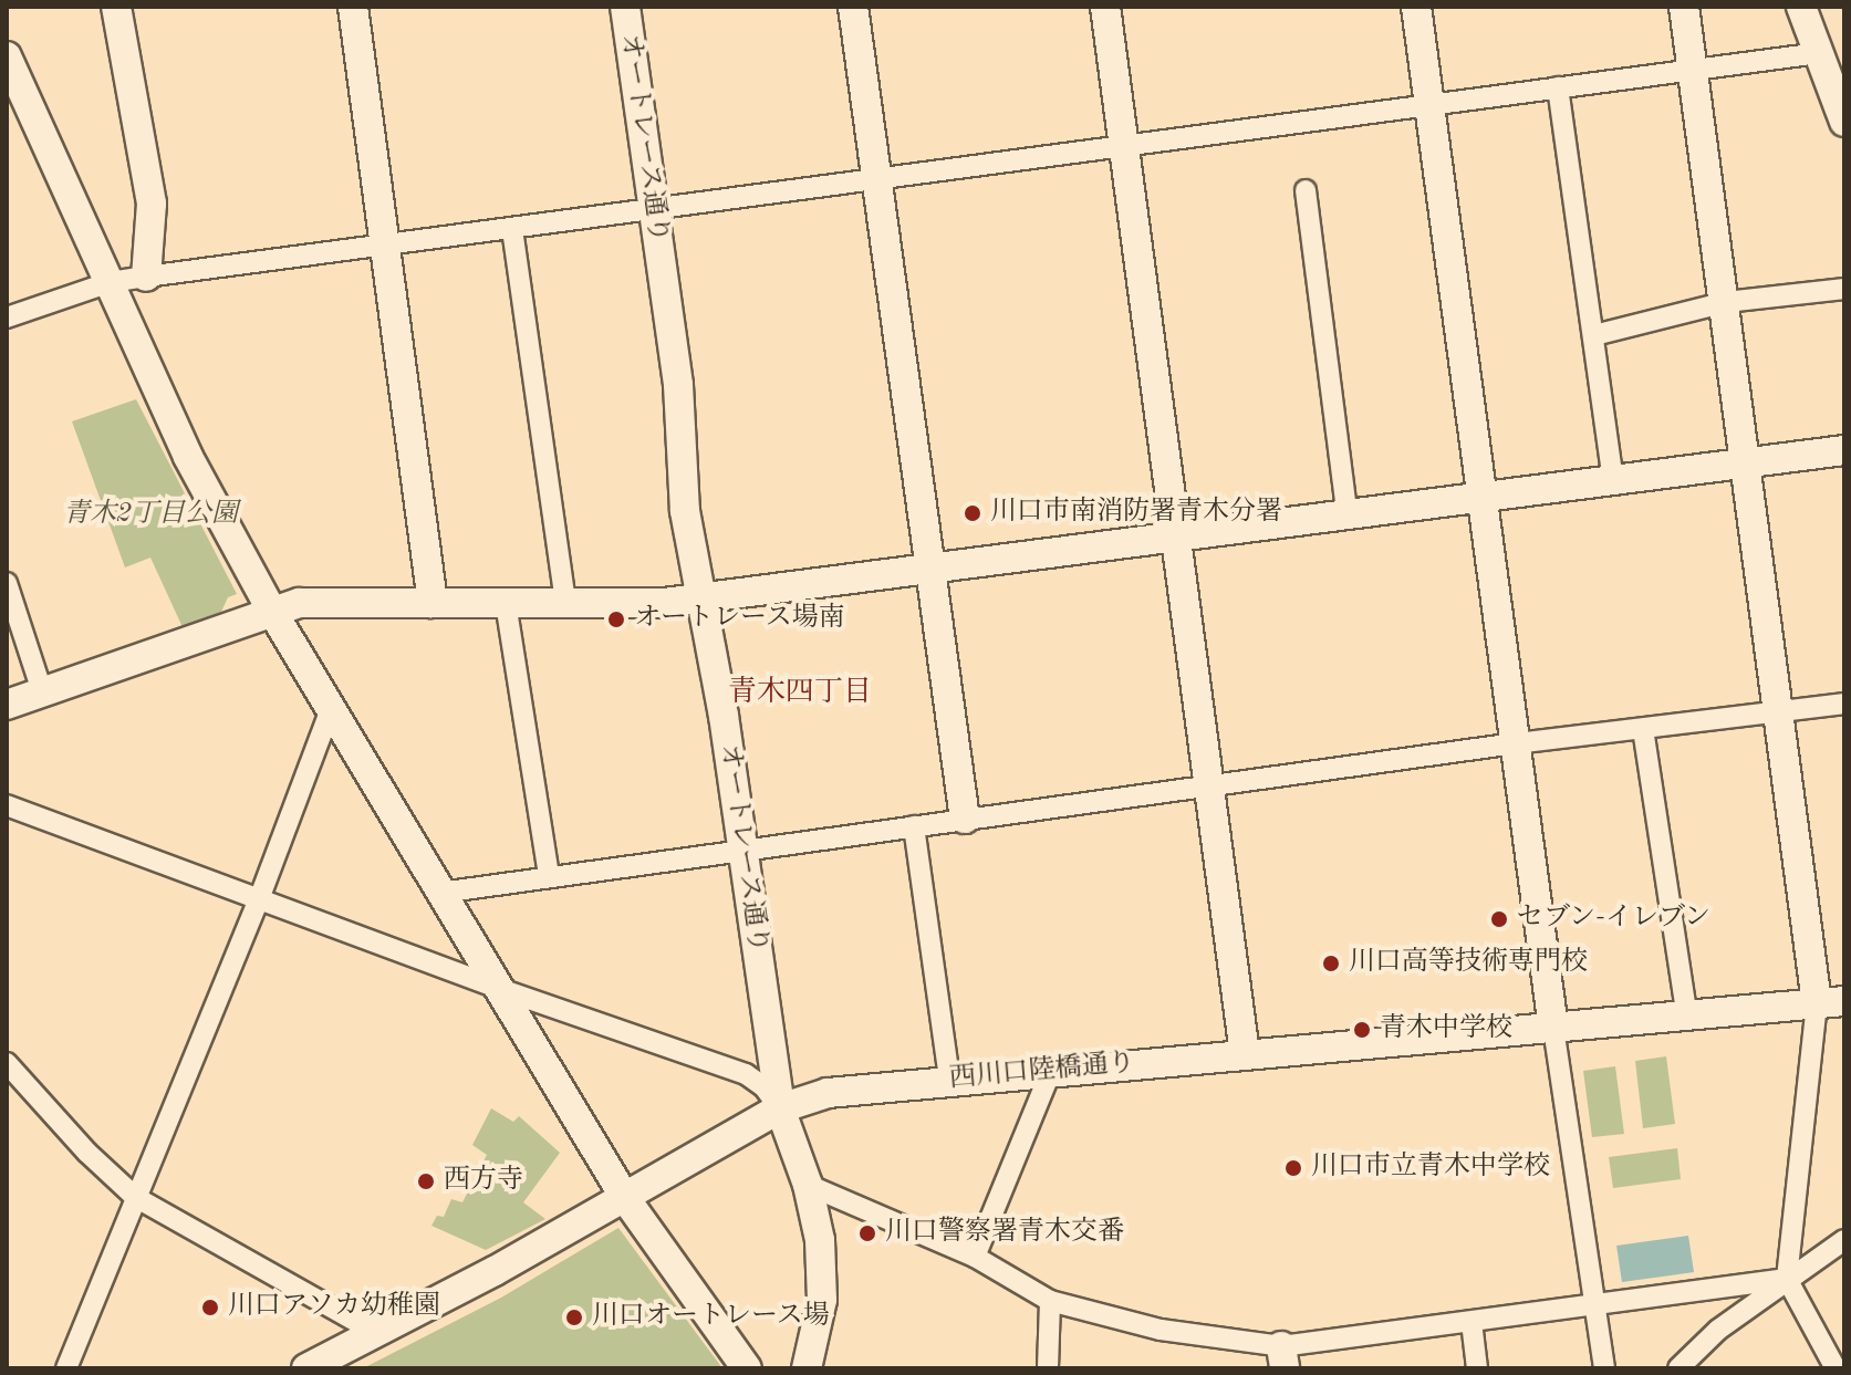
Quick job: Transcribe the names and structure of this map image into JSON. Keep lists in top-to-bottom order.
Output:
{
  "streets": {
    "street": ["オートレース通り", "西川口陸橋通り"]
  },
  "crossings": [
    ["オートレース通り", "西川口陸橋通り"]
  ],
  "districts": ["青木四丁目"],
  "parks": ["青木2丁目公園"],
  "places": [
    "川口市南消防署青木分署",
    "オートレース場南",
    "セブン-イレブン",
    "川口高等技術専門校",
    "青木中学校",
    "川口市立青木中学校",
    "西方寺",
    "川口警察署青木交番",
    "川口アソカ幼稚園",
    "川口オートレース場"
  ]
}
